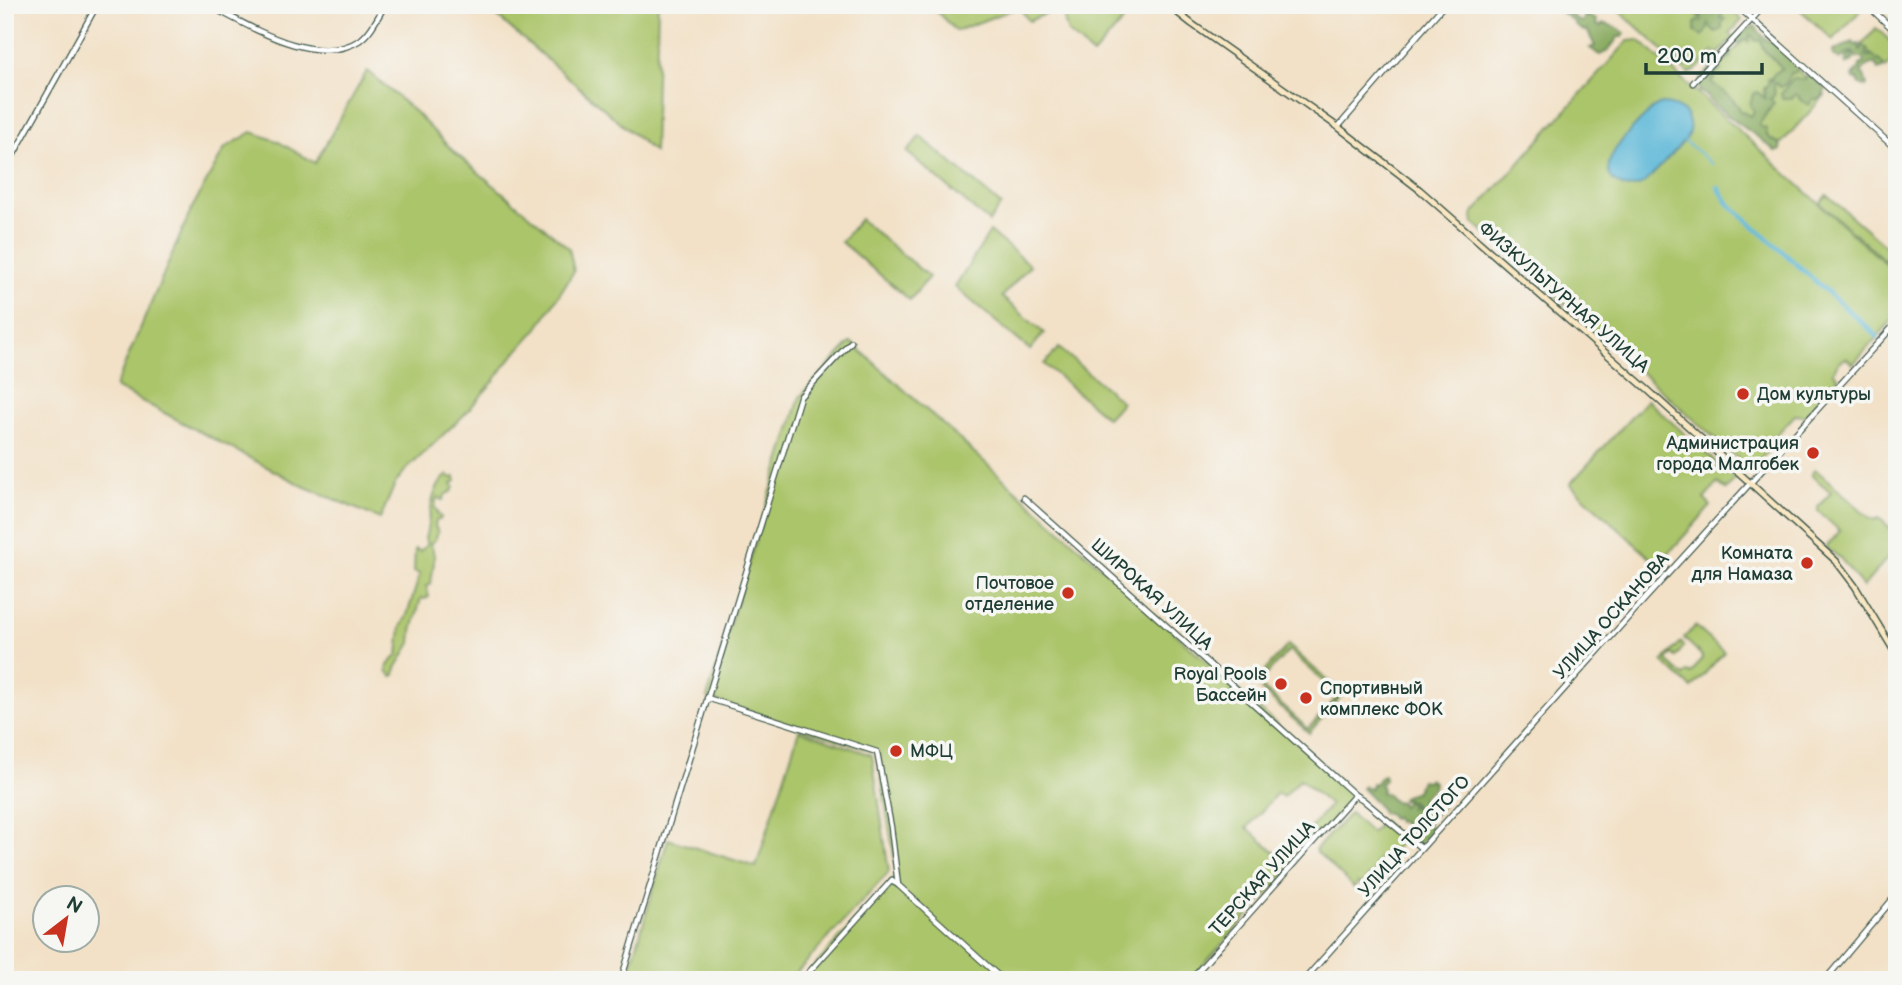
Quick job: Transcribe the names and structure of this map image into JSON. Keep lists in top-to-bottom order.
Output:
{
  "streets": {
    "main road": ["ФИЗКУЛЬТУРНАЯ УЛИЦА"],
    "street": [
      "ШИРОКАЯ УЛИЦА",
      "УЛИЦА ОСКАНОВА",
      "УЛИЦА ТОЛСТОГО",
      "ТЕРСКАЯ УЛИЦА"
    ]
  },
  "crossings": [
    ["ФИЗКУЛЬТУРНАЯ УЛИЦА", "УЛИЦА ОСКАНОВА"],
    ["ШИРОКАЯ УЛИЦА", "УЛИЦА ТОЛСТОГО"],
    ["ШИРОКАЯ УЛИЦА", "ТЕРСКАЯ УЛИЦА"],
    ["УЛИЦА ОСКАНОВА", "УЛИЦА ТОЛСТОГО"]
  ],
  "places": [
    "Дом культуры",
    "Администрация города Малгобек",
    "Комната для Намаза",
    "Почтовое отделение",
    "Royal Pools Бассейн",
    "Спортивный комплекс ФОК",
    "МФЦ"
  ],
  "scale_bar": "200 m",
  "north": "top right"
}
